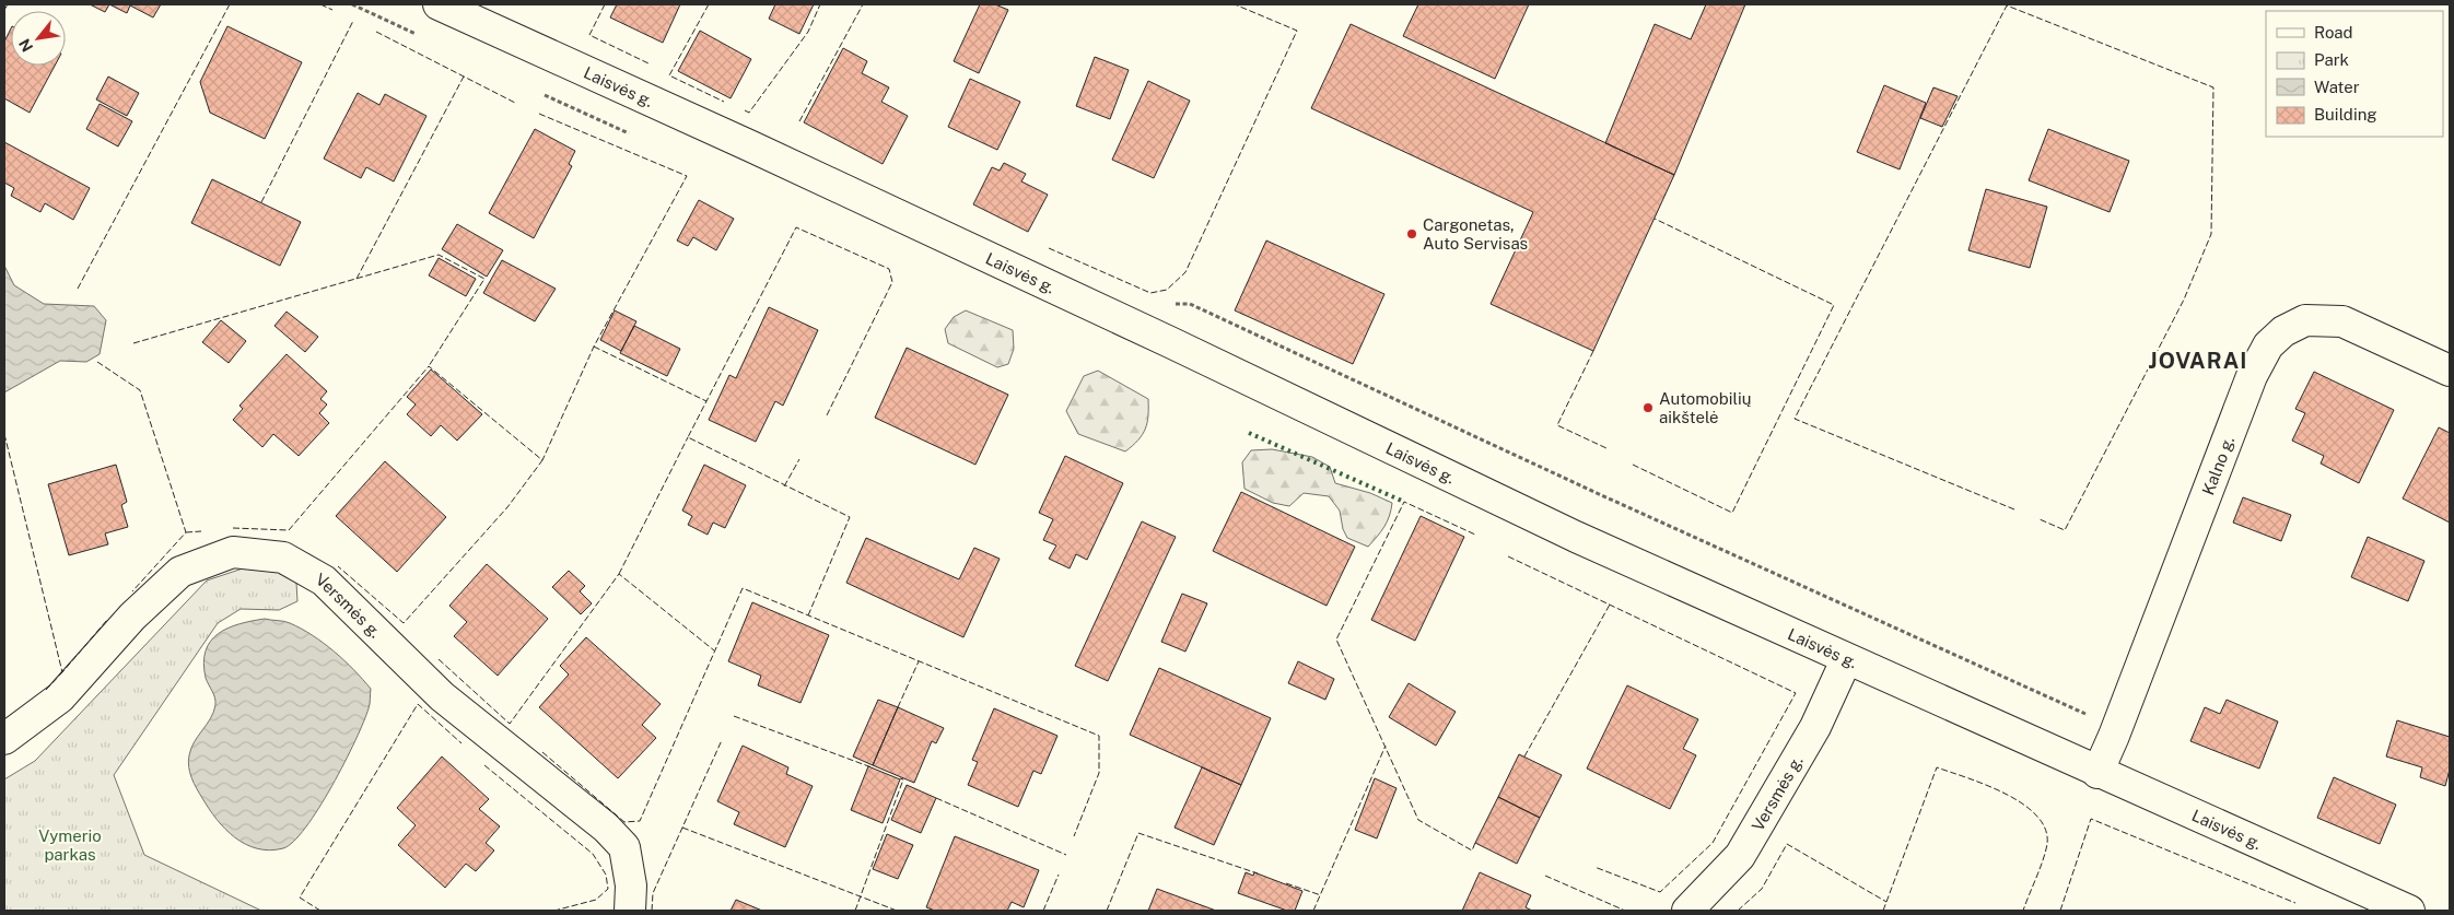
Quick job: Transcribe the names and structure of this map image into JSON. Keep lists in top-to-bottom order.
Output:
{
  "streets": {
    "street": ["Laisvės g.", "Kalno g.", "Versmės g."]
  },
  "crossings": [
    ["Laisvės g.", "Kalno g."],
    ["Laisvės g.", "Versmės g."]
  ],
  "districts": ["JOVARAI"],
  "parks": ["Vymerio parkas"],
  "places": ["Cargonetas, Auto Servisas", "Automobilių aikštelė"],
  "legend": [
    "Road",
    "Park",
    "Water",
    "Building"
  ],
  "north": "bottom left"
}
